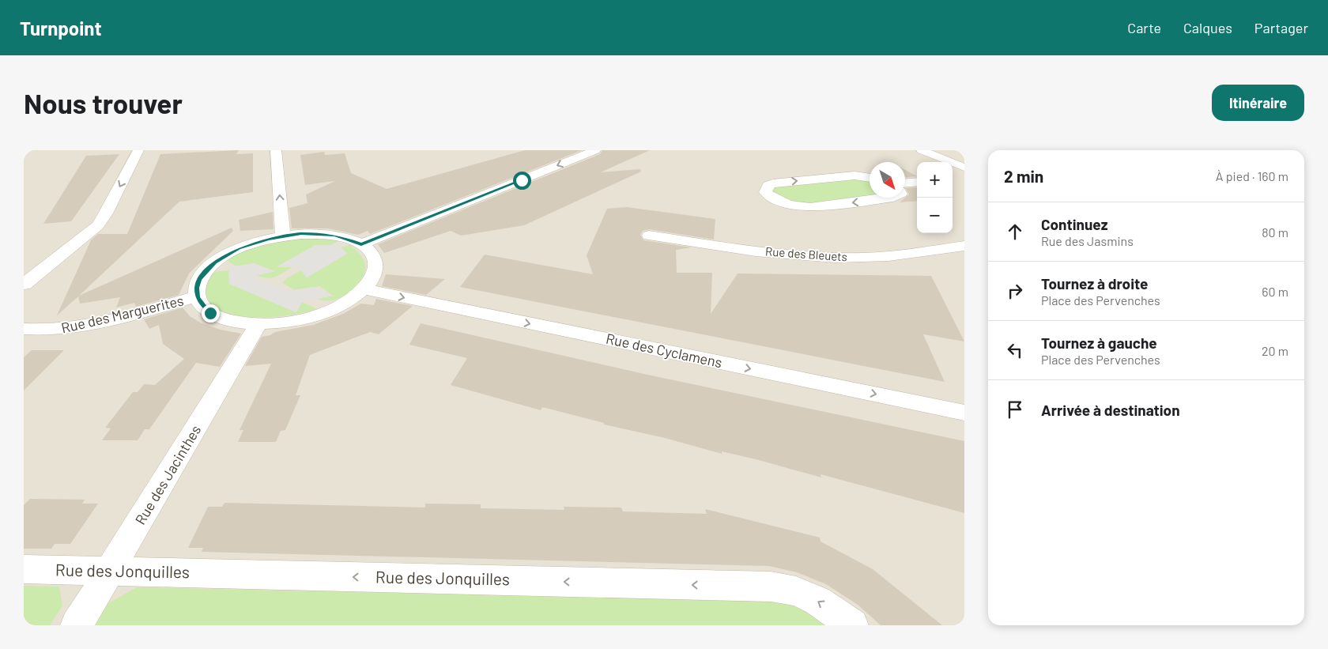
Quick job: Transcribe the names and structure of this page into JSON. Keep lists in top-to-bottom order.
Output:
{
  "streets": {
    "street": [
      "Rue des Bleuets",
      "Rue des Marguerites",
      "Rue des Cyclamens",
      "Rue des Jacinthes",
      "Rue des Jonquilles"
    ]
  },
  "crossings": [
    ["Rue des Jacinthes", "Rue des Jonquilles"]
  ],
  "one_way": ["Rue des Cyclamens", "Rue des Jonquilles"],
  "north": "bottom right",
  "page": {
    "header": "Turnpoint",
    "nav": ["Carte", "Calques", "Partager"],
    "buttons": "Itinéraire",
    "title": "Nous trouver",
    "heading": ["2 min", "À pied · 160 m"],
    "map_buttons": ["+", "−"],
    "list": [
      ["Continuez", "Rue des Jasmins", "80 m"],
      ["Tournez à droite", "Place des Pervenches", "60 m"],
      ["Tournez à gauche", "Place des Pervenches", "20 m"],
      "Arrivée à destination"
    ]
  }
}
